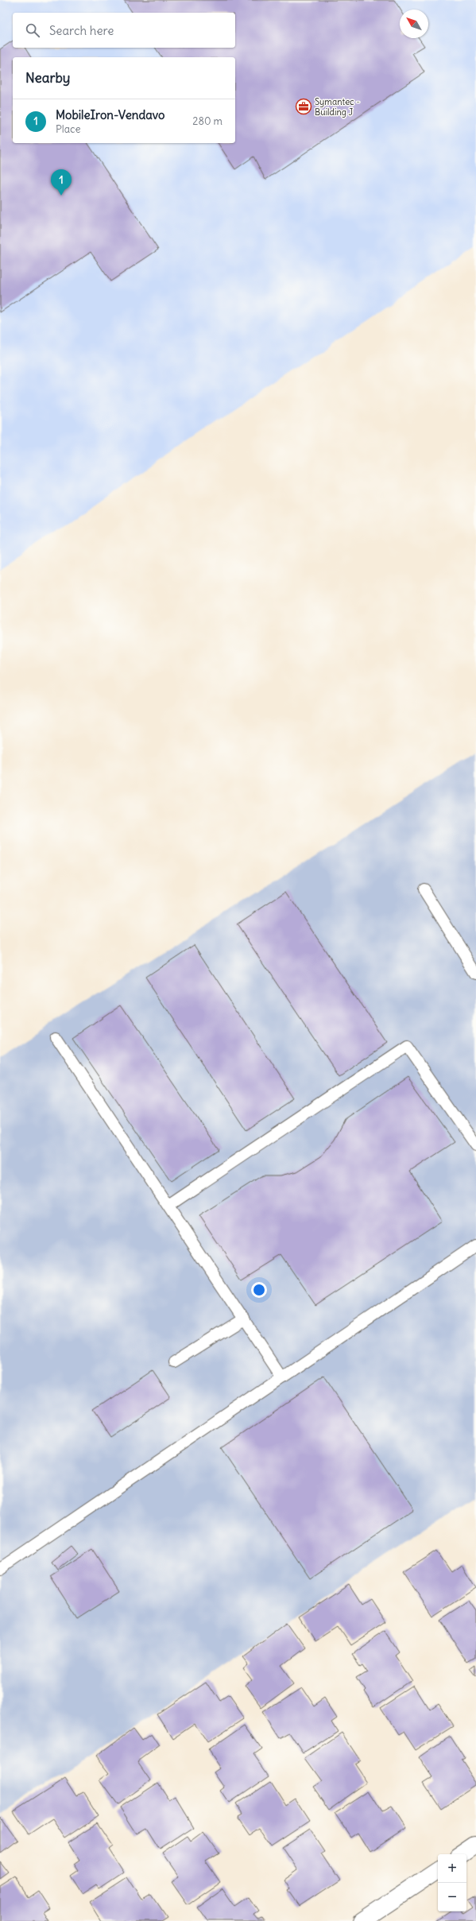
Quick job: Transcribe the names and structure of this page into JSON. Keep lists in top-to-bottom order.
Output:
{
  "places": {
    "office": ["Symantec - Building J"]
  },
  "north": "top left",
  "page": {
    "search": "Search here",
    "heading": "Nearby",
    "list": [
      {
        "mark": "1",
        "name": "MobileIron-Vendavo",
        "note": "Place",
        "value": "280 m"
      }
    ],
    "pins": "1",
    "map_buttons": ["+", "−"]
  }
}
